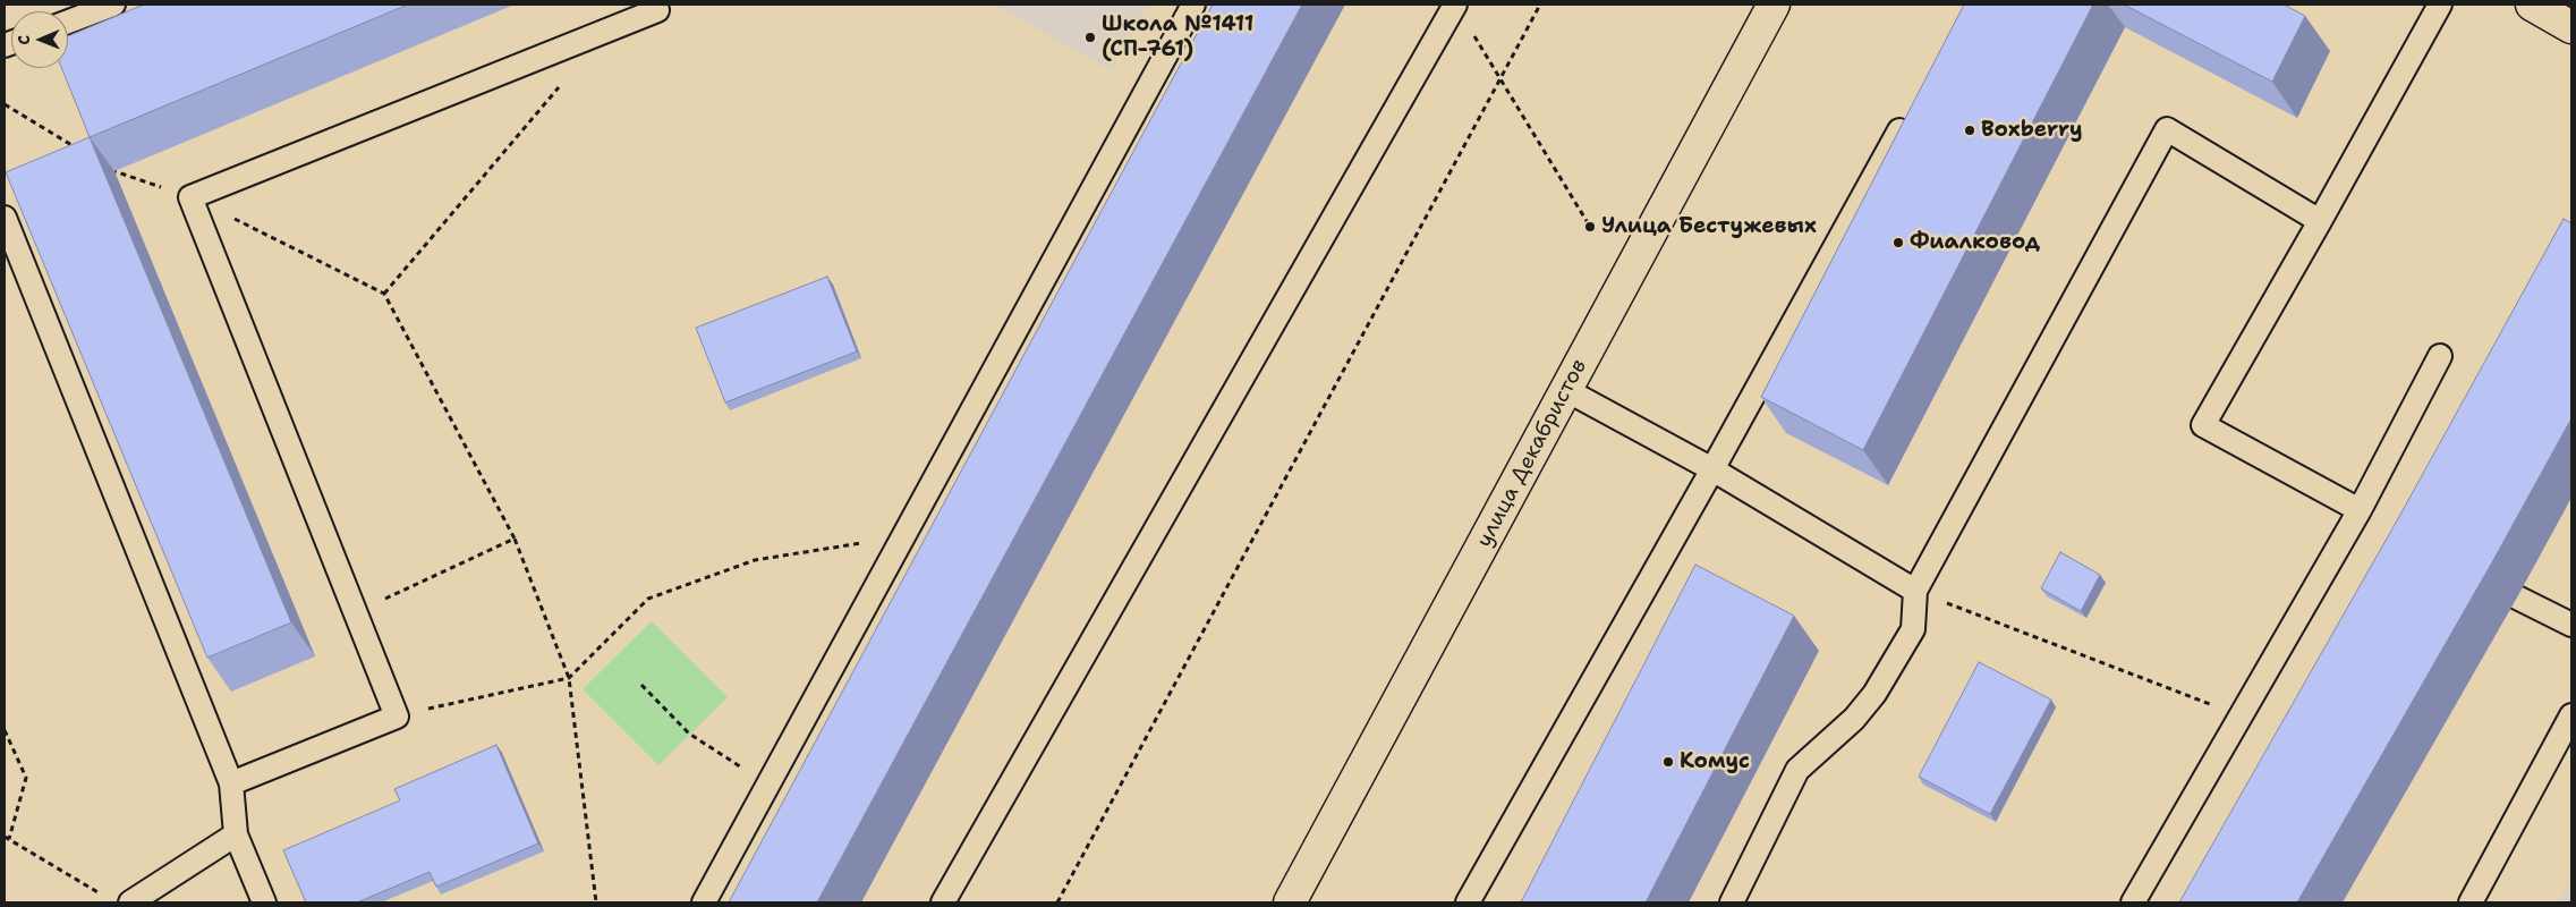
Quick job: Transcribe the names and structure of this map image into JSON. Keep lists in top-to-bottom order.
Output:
{
  "streets": {
    "main road": ["улица Декабристов"]
  },
  "places": [
    "Школа №1411 (СП-761)",
    "Boxberry",
    "Улица Бестужевых",
    "Фиалковод",
    "Комус"
  ],
  "north": "left"
}
